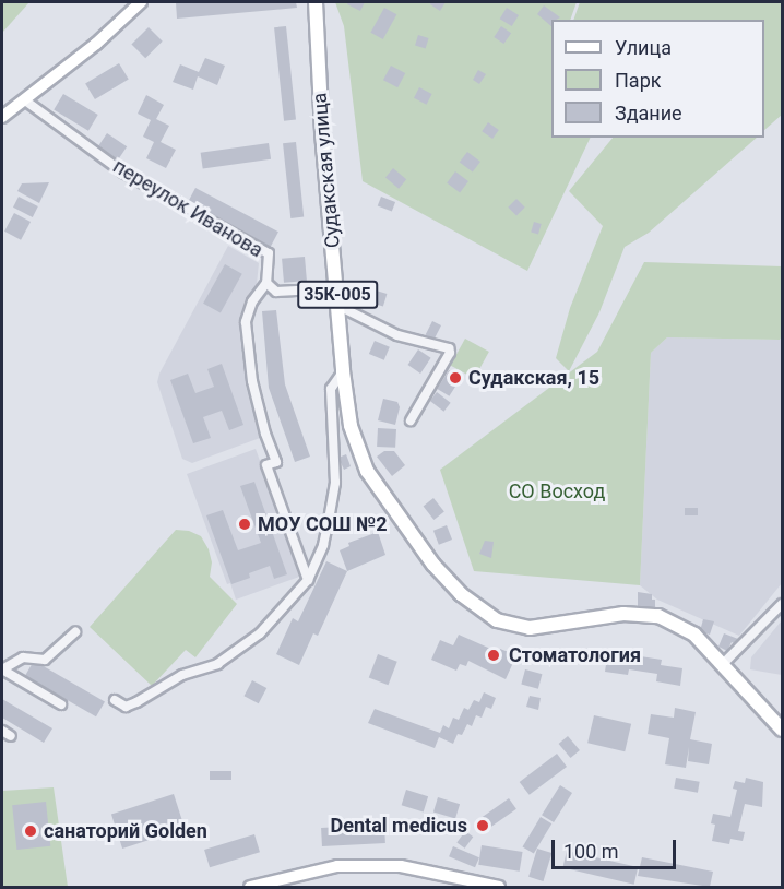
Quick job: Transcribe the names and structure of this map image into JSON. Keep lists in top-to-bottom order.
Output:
{
  "streets": {
    "main road": ["Судакская улица", "35К-005"],
    "street": ["переулок Иванова"]
  },
  "crossings": [
    ["Судакская улица", "переулок Иванова"]
  ],
  "parks": ["СО Восход"],
  "places": [
    "Судакская, 15",
    "МОУ СОШ №2",
    "Стоматология",
    "Dental medicus",
    "санаторий Golden"
  ],
  "legend": ["Улица", "Парк", "Здание"],
  "scale_bar": "100 m"
}
